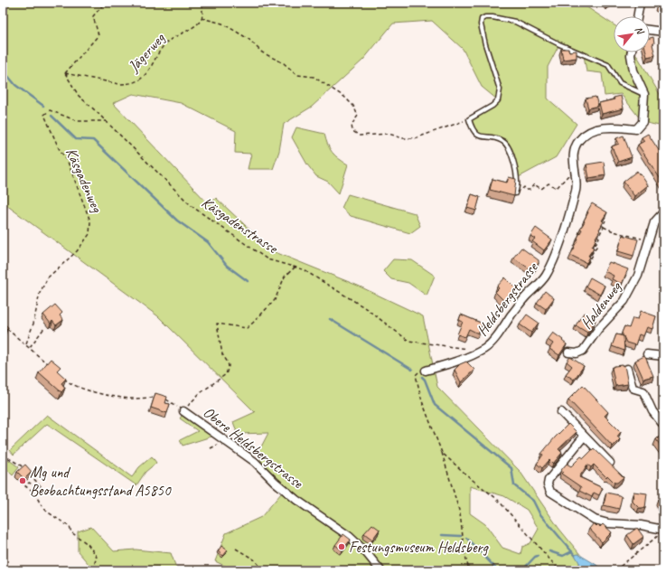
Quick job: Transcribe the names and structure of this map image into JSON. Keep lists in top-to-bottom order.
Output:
{
  "streets": {
    "street": ["Heldsbergstrasse", "Haldenweg", "Obere Heldsbergstrasse"],
    "path": ["Jägerweg", "Käsgadenweg", "Käsgadenstrasse"]
  },
  "crossings": [
    ["Jägerweg", "Käsgadenstrasse"],
    ["Käsgadenweg", "Käsgadenstrasse"],
    ["Käsgadenstrasse", "Heldsbergstrasse"]
  ],
  "places": ["Mg und Beobachtungsstand A5850", "Festungsmuseum Heldsberg"],
  "north": "top right"
}
